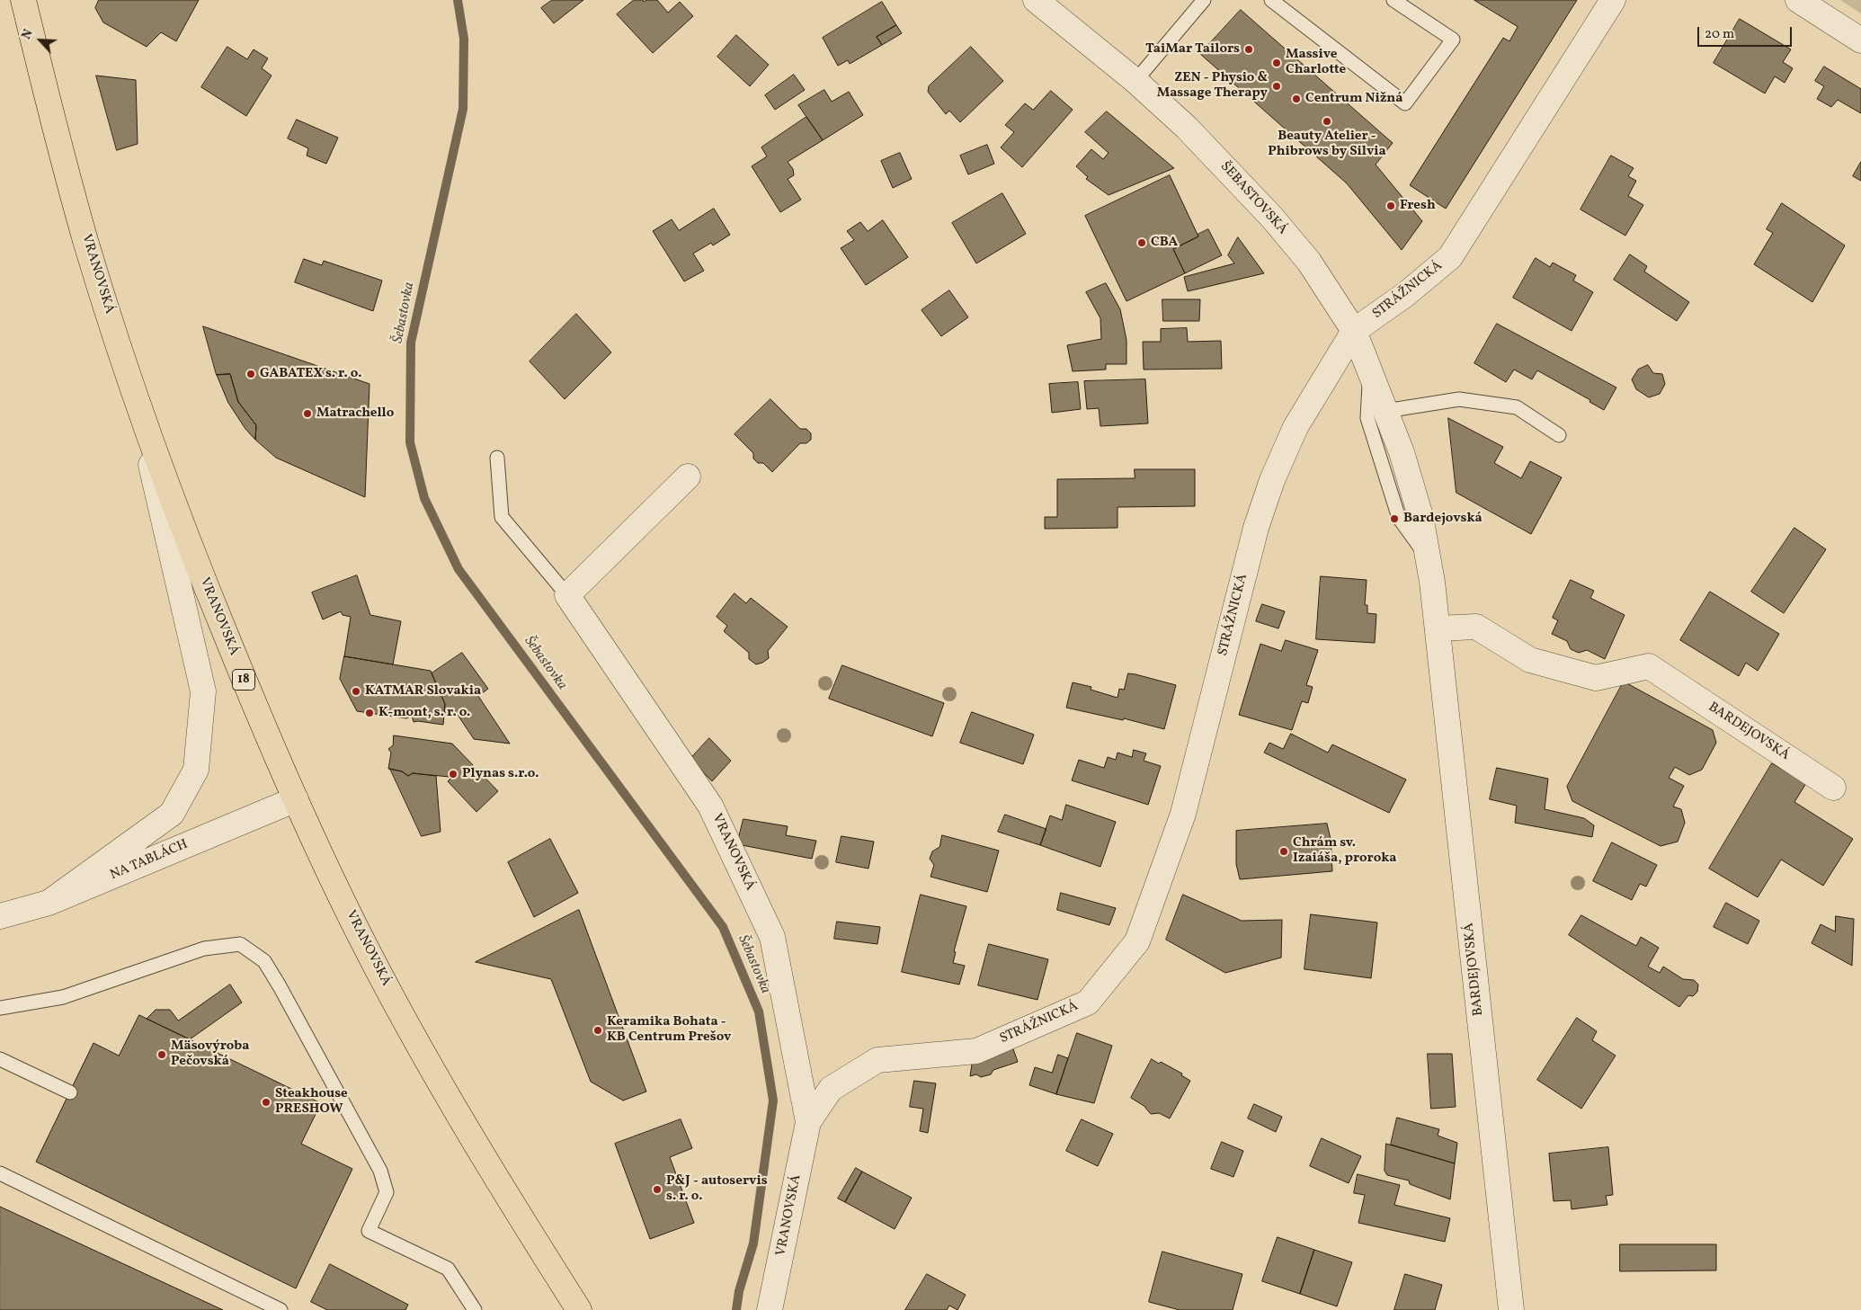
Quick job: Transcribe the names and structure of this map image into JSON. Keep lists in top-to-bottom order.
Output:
{
  "streets": {
    "main road": ["VRANOVSKÁ", "18"],
    "street": [
      "ŠEBASTOVSKÁ",
      "STRÁŽNICKÁ",
      "BARDEJOVSKÁ",
      "NA TABLÁCH"
    ]
  },
  "crossings": [
    ["ŠEBASTOVSKÁ", "STRÁŽNICKÁ"],
    ["ŠEBASTOVSKÁ", "BARDEJOVSKÁ"],
    ["VRANOVSKÁ", "STRÁŽNICKÁ"],
    ["VRANOVSKÁ", "NA TABLÁCH"],
    ["STRÁŽNICKÁ", "BARDEJOVSKÁ"]
  ],
  "water": ["Šebastovka"],
  "places": [
    "TaiMar Tailors",
    "Massive Charlotte",
    "ZEN - Physio & Massage Therapy",
    "Centrum Nižná",
    "Beauty Atelier - Phibrows by Silvia",
    "Fresh",
    "CBA",
    "GABATEX s. r. o.",
    "Matrachello",
    "Bardejovská",
    "KATMAR Slovakia",
    "K-mont, s. r. o.",
    "Plynas s.r.o.",
    "Chrám sv. Izaiáša, proroka",
    "Keramika Bohata - KB Centrum Prešov",
    "Mäsovýroba Pečovská",
    "Steakhouse PRESHOW",
    "P&J - autoservis s. r. o."
  ],
  "scale_bar": "20 m",
  "north": "top left"
}
